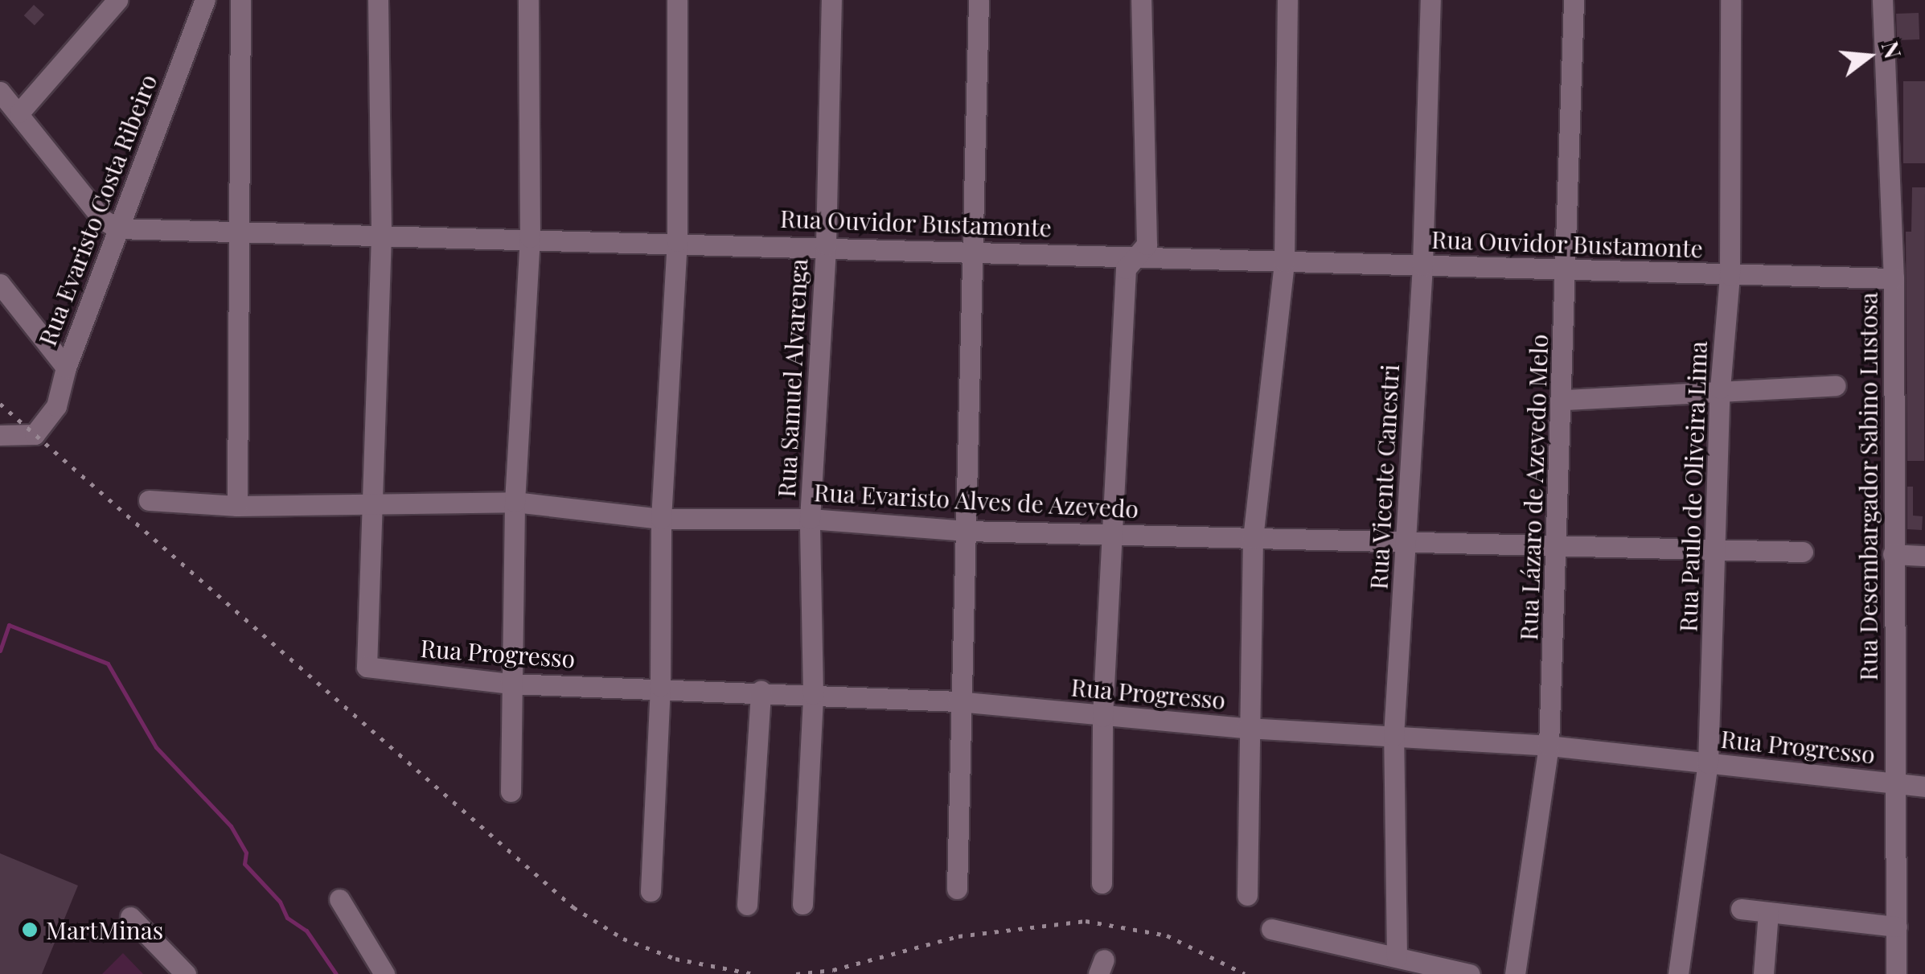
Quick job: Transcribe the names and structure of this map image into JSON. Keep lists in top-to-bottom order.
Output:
{
  "streets": {
    "street": [
      "Rua Evaristo Costa Ribeiro",
      "Rua Ouvidor Bustamonte",
      "Rua Samuel Alvarenga",
      "Rua Vicente Canestri",
      "Rua Paulo de Oliveira Lima",
      "Rua Desembargador Sabino Lustosa",
      "Rua Lázaro de Azevedo Melo",
      "Rua Evaristo Alves de Azevedo",
      "Rua Progresso"
    ]
  },
  "crossings": [
    ["Rua Evaristo Costa Ribeiro", "Rua Ouvidor Bustamonte"],
    ["Rua Ouvidor Bustamonte", "Rua Samuel Alvarenga"],
    ["Rua Ouvidor Bustamonte", "Rua Vicente Canestri"],
    ["Rua Ouvidor Bustamonte", "Rua Paulo de Oliveira Lima"],
    ["Rua Ouvidor Bustamonte", "Rua Desembargador Sabino Lustosa"],
    ["Rua Ouvidor Bustamonte", "Rua Lázaro de Azevedo Melo"],
    ["Rua Samuel Alvarenga", "Rua Evaristo Alves de Azevedo"],
    ["Rua Samuel Alvarenga", "Rua Progresso"],
    ["Rua Vicente Canestri", "Rua Evaristo Alves de Azevedo"],
    ["Rua Vicente Canestri", "Rua Progresso"],
    ["Rua Paulo de Oliveira Lima", "Rua Evaristo Alves de Azevedo"],
    ["Rua Paulo de Oliveira Lima", "Rua Progresso"],
    ["Rua Desembargador Sabino Lustosa", "Rua Progresso"],
    ["Rua Lázaro de Azevedo Melo", "Rua Evaristo Alves de Azevedo"],
    ["Rua Lázaro de Azevedo Melo", "Rua Progresso"],
    ["Rua Evaristo Alves de Azevedo", "Rua Progresso"]
  ],
  "places": ["MartMinas"],
  "north": "right"
}
